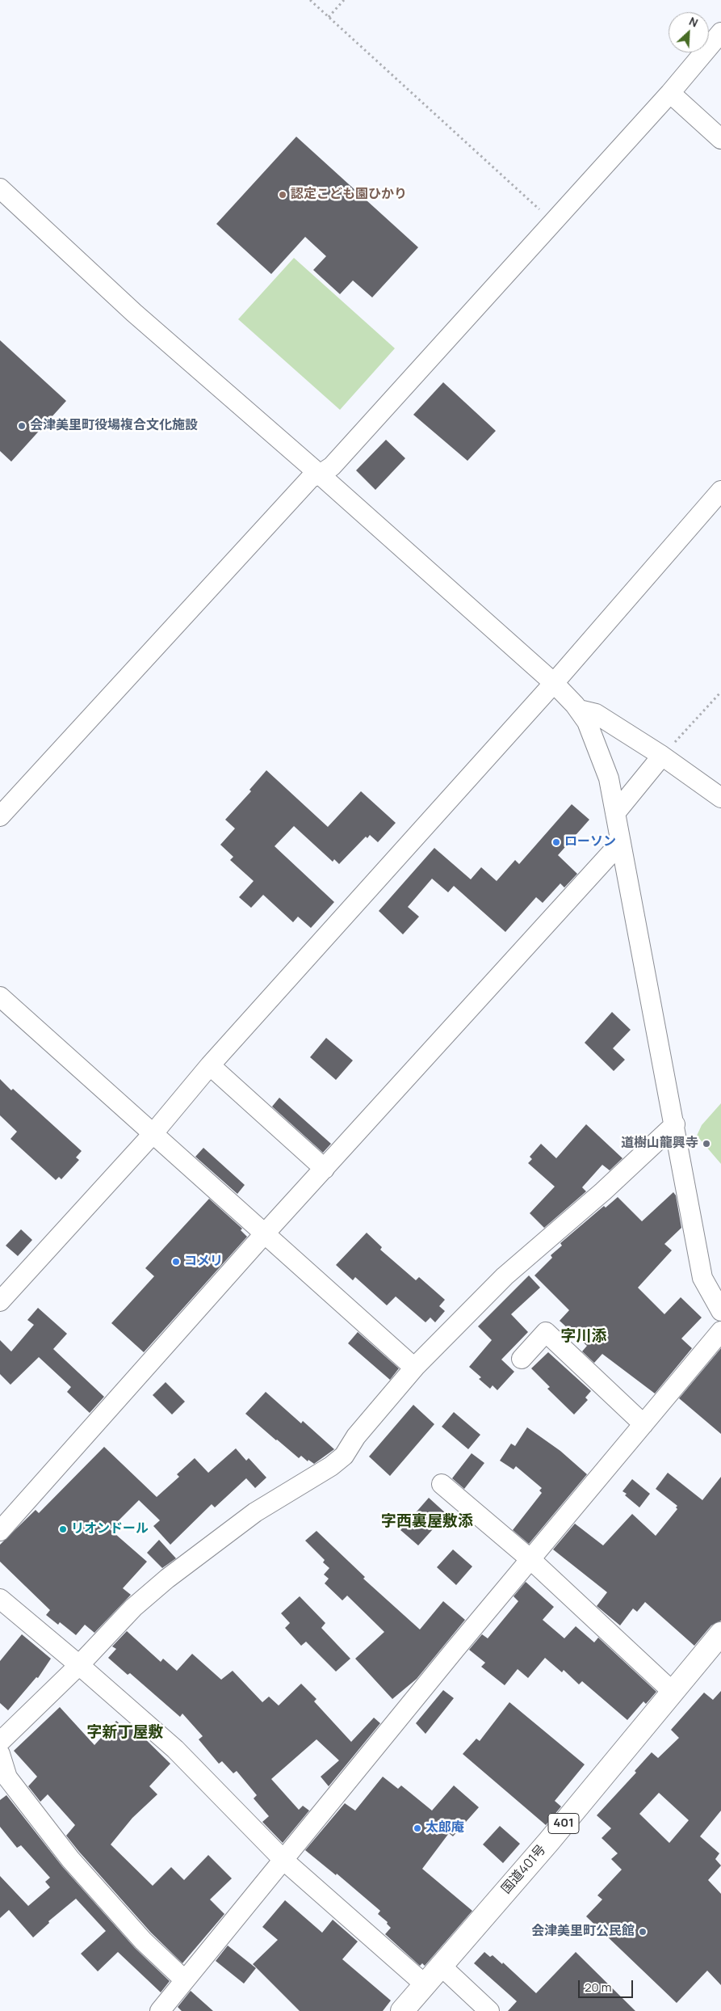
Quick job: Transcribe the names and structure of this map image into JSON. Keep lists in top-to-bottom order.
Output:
{
  "streets": {
    "highway": ["401", "国道401号"]
  },
  "districts": ["字川添", "字西裏屋敷添", "字新丁屋敷"],
  "places": [
    "認定こども園ひかり",
    "会津美里町役場複合文化施設",
    "ローソン",
    "道樹山龍興寺",
    "コメリ",
    "リオンドール",
    "太郎庵",
    "会津美里町公民館"
  ],
  "scale_bar": "20 m",
  "north": "top right"
}
